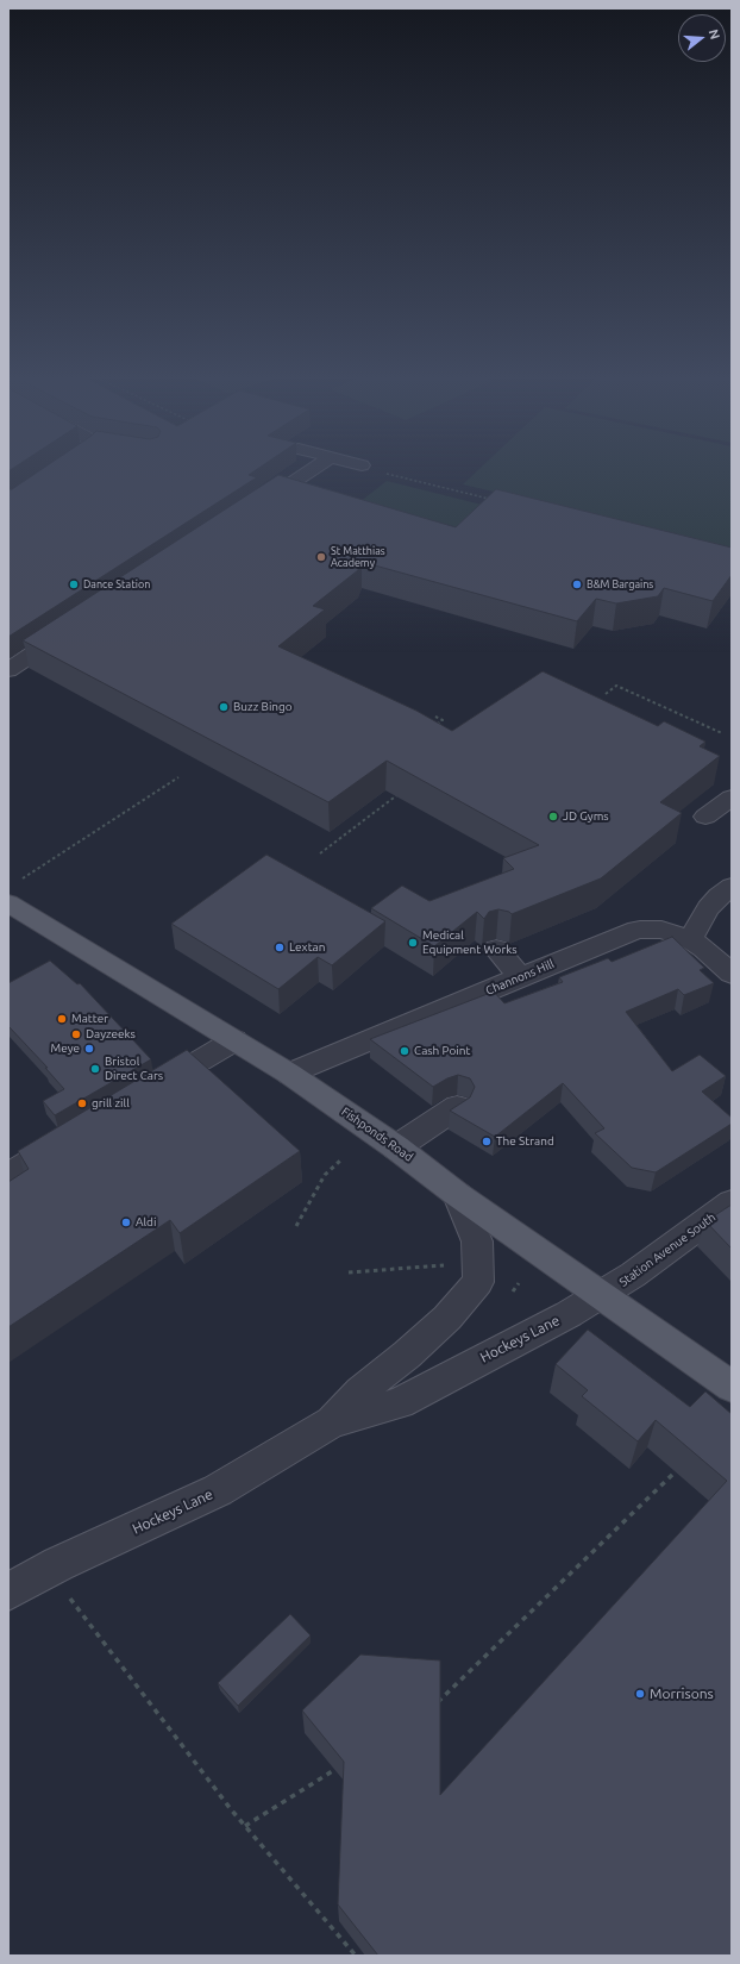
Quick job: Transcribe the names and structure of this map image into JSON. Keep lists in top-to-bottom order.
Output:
{
  "streets": {
    "main road": ["Fishponds Road"],
    "street": ["Channons Hill", "Station Avenue South", "Hockeys Lane"]
  },
  "crossings": [
    ["Channons Hill", "Fishponds Road"],
    ["Fishponds Road", "Station Avenue South"],
    ["Fishponds Road", "Hockeys Lane"],
    ["Station Avenue South", "Hockeys Lane"]
  ],
  "places": [
    "St Matthias Academy",
    "Dance Station",
    "B&M Bargains",
    "Buzz Bingo",
    "JD Gyms",
    "Medical Equipment Works",
    "Lextan",
    "Matter",
    "Dayzeeks",
    "Meye",
    "Cash Point",
    "Bristol Direct Cars",
    "grill zill",
    "The Strand",
    "Aldi",
    "Morrisons"
  ],
  "north": "right"
}
